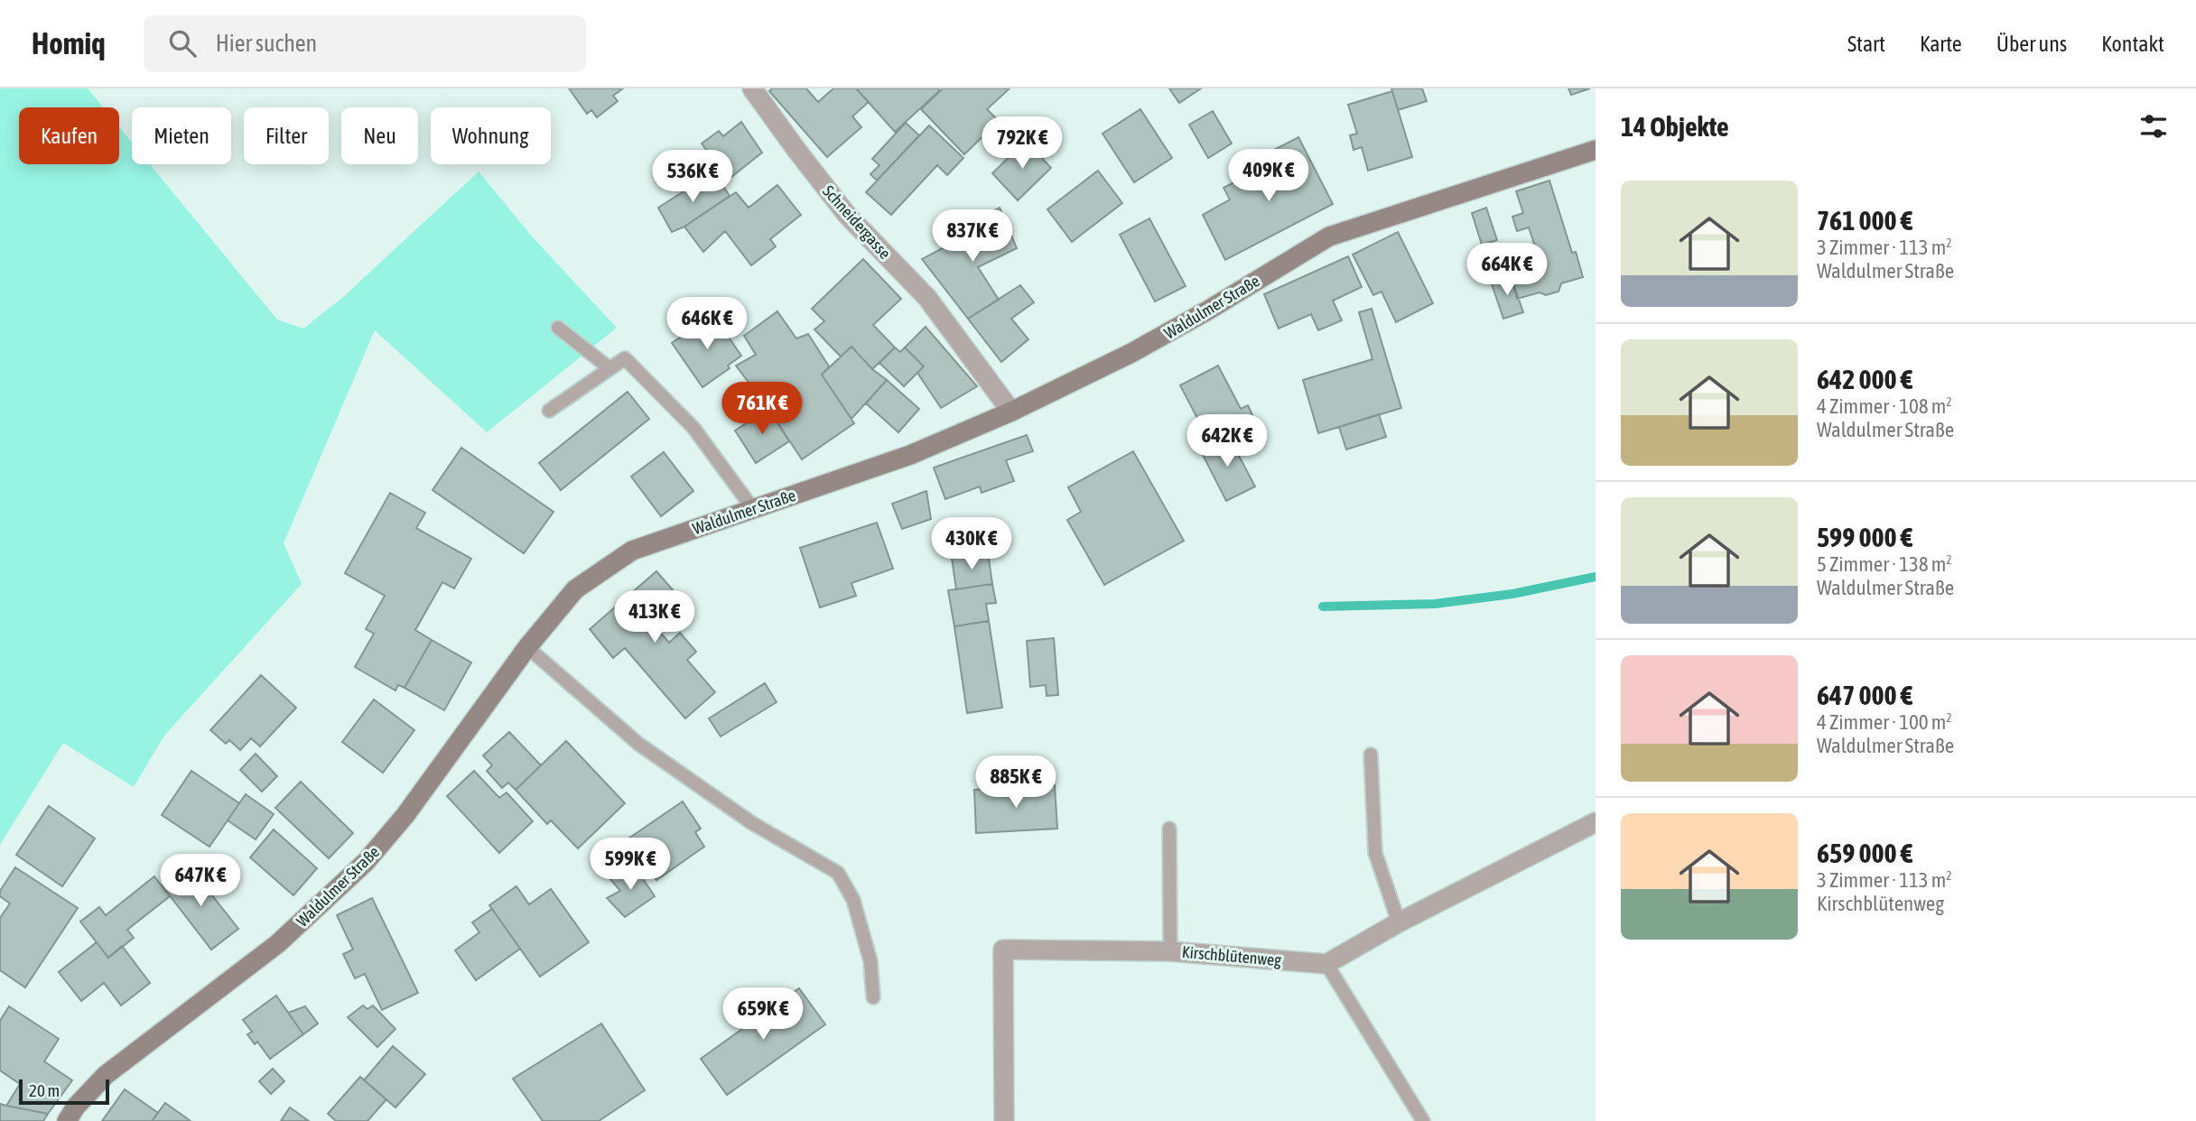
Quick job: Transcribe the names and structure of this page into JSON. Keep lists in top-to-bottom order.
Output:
{
  "streets": {
    "street": ["Schneidergasse", "Waldulmer Straße", "Kirschblütenweg"]
  },
  "crossings": [
    ["Schneidergasse", "Waldulmer Straße"]
  ],
  "scale_bar": "20 m",
  "page": {
    "header": "Homiq",
    "search": "Hier suchen",
    "nav": [
      "Start",
      "Karte",
      "Über uns",
      "Kontakt"
    ],
    "heading": "14 Objekte",
    "chip": [
      "Kaufen",
      "Mieten",
      "Filter",
      "Neu",
      "Wohnung"
    ],
    "price": [
      "792K €",
      "409K €",
      "536K €",
      "837K €",
      "664K €",
      "646K €",
      "761K €",
      "642K €",
      "430K €",
      "413K €",
      "885K €",
      "599K €",
      "647K €",
      "659K €"
    ],
    "list": [
      {
        "name": "761 000 €",
        "note": "3 Zimmer · 113 m² · Waldulmer Straße"
      },
      {
        "name": "642 000 €",
        "note": "4 Zimmer · 108 m² · Waldulmer Straße"
      },
      {
        "name": "599 000 €",
        "note": "5 Zimmer · 138 m² · Waldulmer Straße"
      },
      {
        "name": "647 000 €",
        "note": "4 Zimmer · 100 m² · Waldulmer Straße"
      },
      {
        "name": "659 000 €",
        "note": "3 Zimmer · 113 m² · Kirschblütenweg"
      }
    ],
    "scale": "20 m"
  }
}
